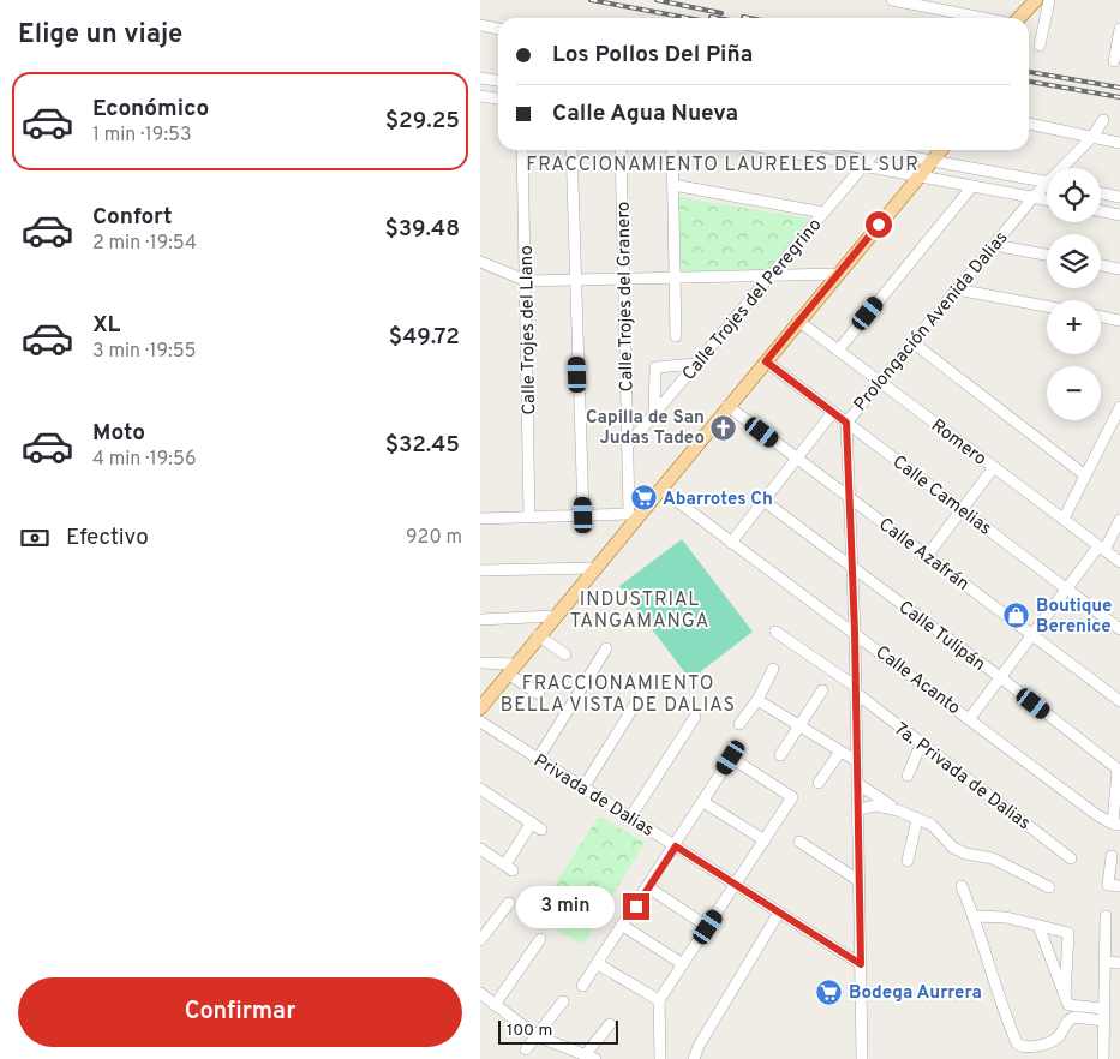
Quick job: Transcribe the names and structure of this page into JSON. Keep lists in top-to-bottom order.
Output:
{
  "streets": {
    "street": [
      "Calle Trojes del Granero",
      "Calle Trojes del Peregrino",
      "Prolongación Avenida Dalias",
      "Calle Trojes del Llano",
      "Romero",
      "Calle Camelias",
      "Calle Azafrán",
      "Calle Tulipán",
      "Calle Acanto",
      "7a. Privada de Dalias",
      "Privada de Dalias"
    ]
  },
  "crossings": [
    ["Calle Trojes del Granero", "Calle Trojes del Peregrino"],
    ["Prolongación Avenida Dalias", "Romero"],
    ["Prolongación Avenida Dalias", "Calle Camelias"],
    ["Prolongación Avenida Dalias", "Calle Azafrán"],
    ["Prolongación Avenida Dalias", "Calle Tulipán"],
    ["Prolongación Avenida Dalias", "Calle Acanto"],
    ["Prolongación Avenida Dalias", "7a. Privada de Dalias"],
    ["Prolongación Avenida Dalias", "Privada de Dalias"]
  ],
  "districts": ["FRACCIONAMIENTO LAURELES DEL SUR", "INDUSTRIAL TANGAMANGA", "FRACCIONAMIENTO BELLA VISTA DE DALIAS"],
  "places": {
    "church": ["Capilla de San Judas Tadeo"],
    "supermarket": ["Abarrotes Ch", "Bodega Aurrera"],
    "shop": ["Boutique Berenice"]
  },
  "scale_bar": "100 m",
  "page": {
    "heading": "Elige un viaje",
    "banner": ["Los Pollos Del Piña", "Calle Agua Nueva"],
    "list": [
      {
        "name": "Económico",
        "note": "1 min · 19:53",
        "value": "$29.25"
      },
      {
        "name": "Confort",
        "note": "2 min · 19:54",
        "value": "$39.48"
      },
      {
        "name": "XL",
        "note": "3 min · 19:55",
        "value": "$49.72"
      },
      {
        "name": "Moto",
        "note": "4 min · 19:56",
        "value": "$32.45"
      }
    ],
    "map_buttons": ["+", "−"],
    "pay": ["Efectivo", "920 m"],
    "bubble": "3 min",
    "buttons": "Confirmar",
    "scale": "100 m"
  }
}
